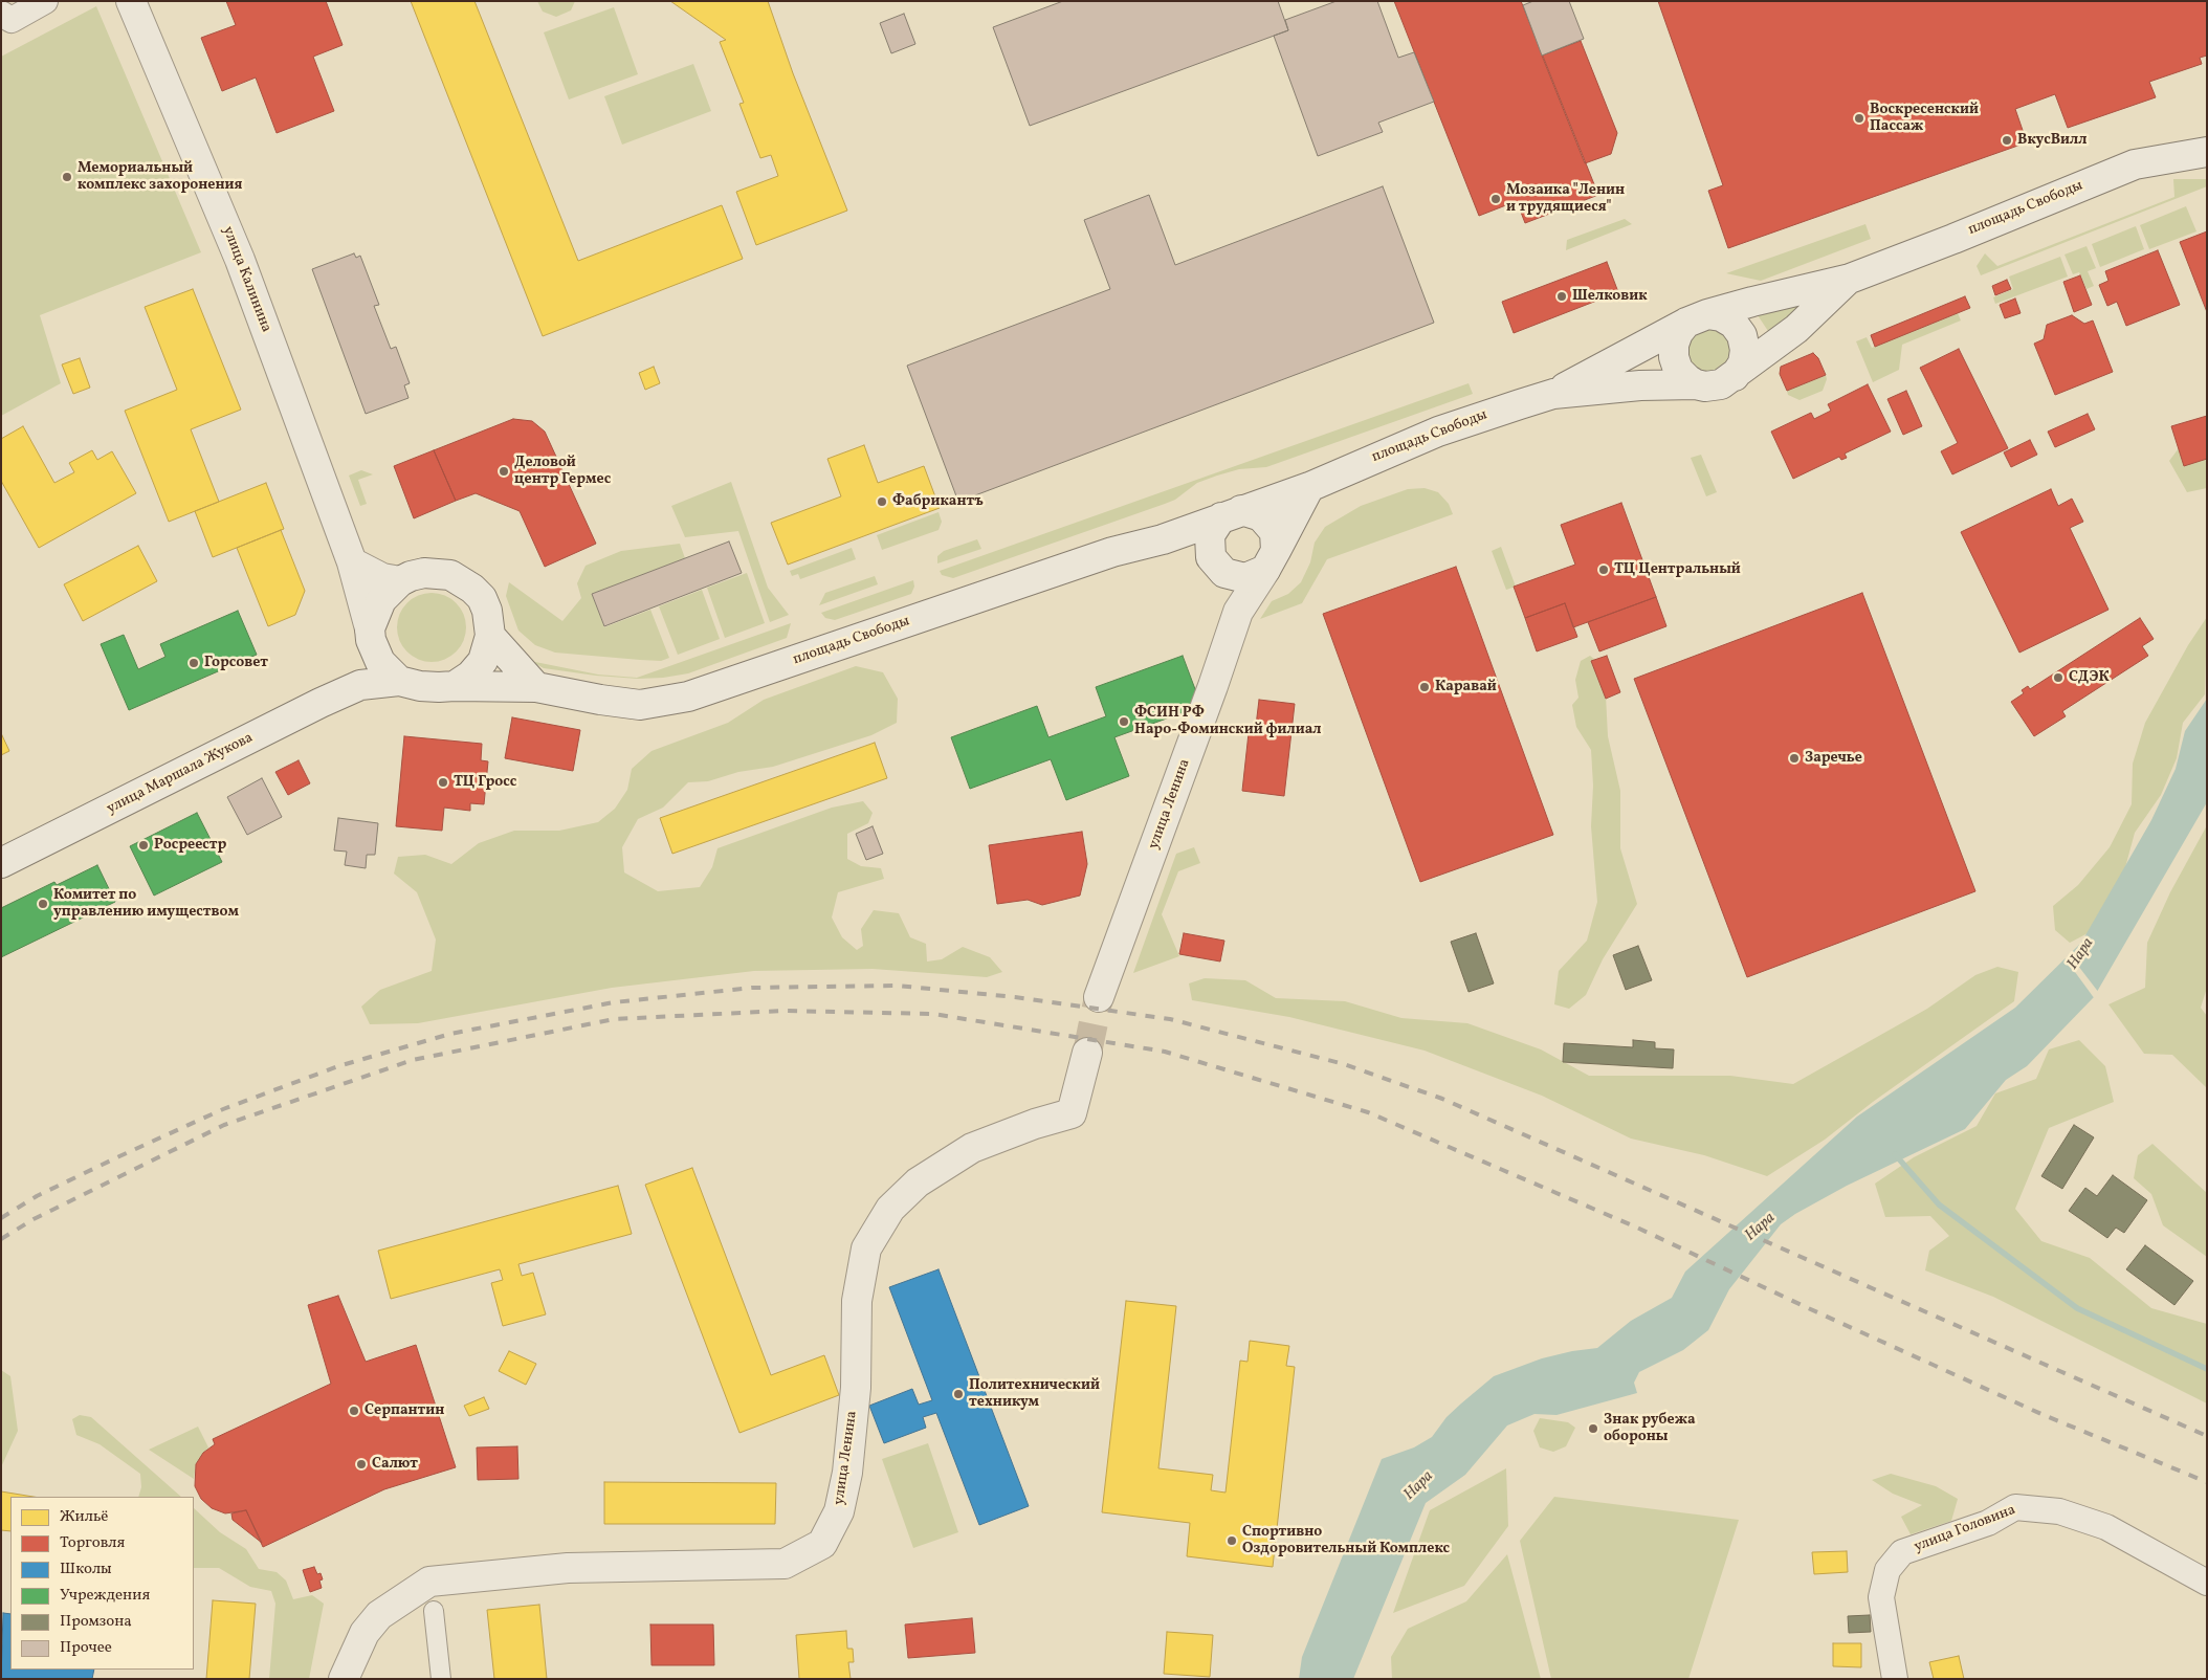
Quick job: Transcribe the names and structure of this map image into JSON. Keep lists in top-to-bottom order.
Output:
{
  "streets": {
    "main road": [
      "площадь Свободы",
      "улица Калинина",
      "улица Маршала Жукова",
      "улица Ленина"
    ],
    "street": ["улица Головина"]
  },
  "crossings": [
    ["площадь Свободы", "улица Калинина"],
    ["площадь Свободы", "улица Маршала Жукова"],
    ["площадь Свободы", "улица Ленина"],
    ["улица Калинина", "улица Маршала Жукова"]
  ],
  "water": ["Нара"],
  "places": [
    "Воскресенский Пассаж",
    "ВкусВилл",
    "Мемориальный комплекс захоронения",
    "Мозаика \"Ленин и трудящиеся\"",
    "Шелковик",
    "Деловой центр Гермес",
    "Фабрикантъ",
    "ТЦ Центральный",
    "Горсовет",
    "СДЭК",
    "Каравай",
    "ФСИН РФ Наро-Фоминский филиал",
    "Заречье",
    "ТЦ Гросс",
    "Росреестр",
    "Комитет по управлению имуществом",
    "Политехнический техникум",
    "Серпантин",
    "Знак рубежа обороны",
    "Салют",
    "Спортивно Оздоровительный Комплекс"
  ],
  "legend": [
    "Жильё",
    "Торговля",
    "Школы",
    "Учреждения",
    "Промзона",
    "Прочее"
  ]
}
